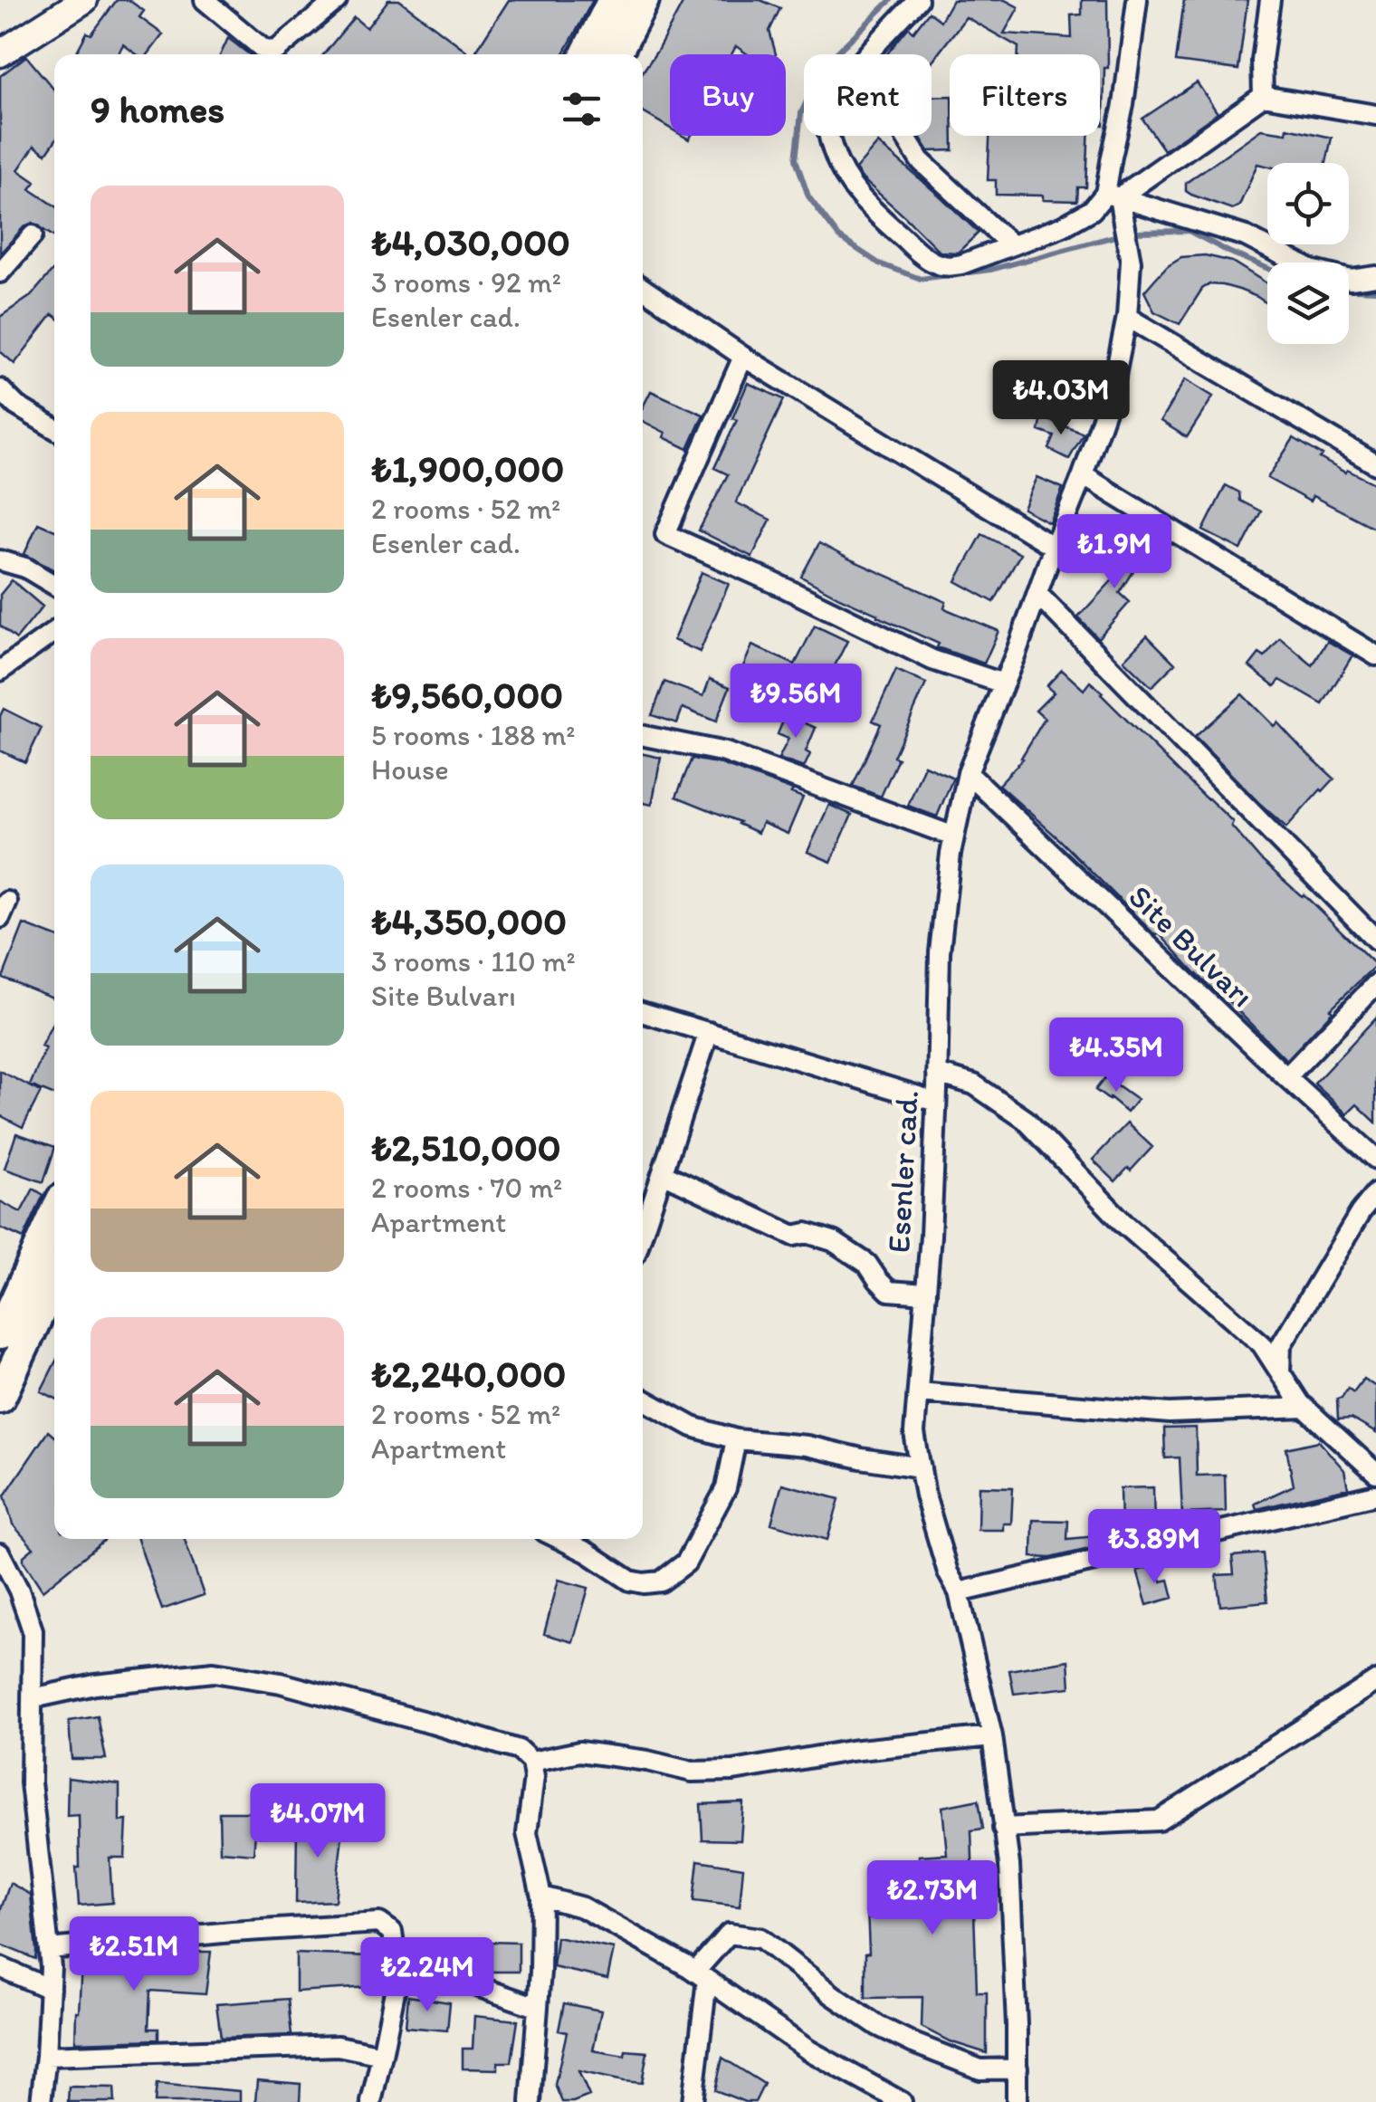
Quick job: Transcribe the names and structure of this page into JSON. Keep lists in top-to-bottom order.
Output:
{
  "streets": {
    "street": ["Site Bulvarı", "Esenler cad."]
  },
  "crossings": [
    ["Site Bulvarı", "Esenler cad."]
  ],
  "page": {
    "chip": ["Buy", "Rent", "Filters"],
    "heading": "9 homes",
    "list": [
      {
        "name": "₺4,030,000",
        "note": "3 rooms · 92 m² · Esenler cad."
      },
      {
        "name": "₺1,900,000",
        "note": "2 rooms · 52 m² · Esenler cad."
      },
      {
        "name": "₺9,560,000",
        "note": "5 rooms · 188 m² · House"
      },
      {
        "name": "₺4,350,000",
        "note": "3 rooms · 110 m² · Site Bulvarı"
      },
      {
        "name": "₺2,510,000",
        "note": "2 rooms · 70 m² · Apartment"
      },
      {
        "name": "₺2,240,000",
        "note": "2 rooms · 52 m² · Apartment"
      }
    ],
    "price": [
      "₺4.03M",
      "₺1.9M",
      "₺9.56M",
      "₺4.35M",
      "₺3.89M",
      "₺4.07M",
      "₺2.73M",
      "₺2.51M",
      "₺2.24M"
    ]
  }
}
